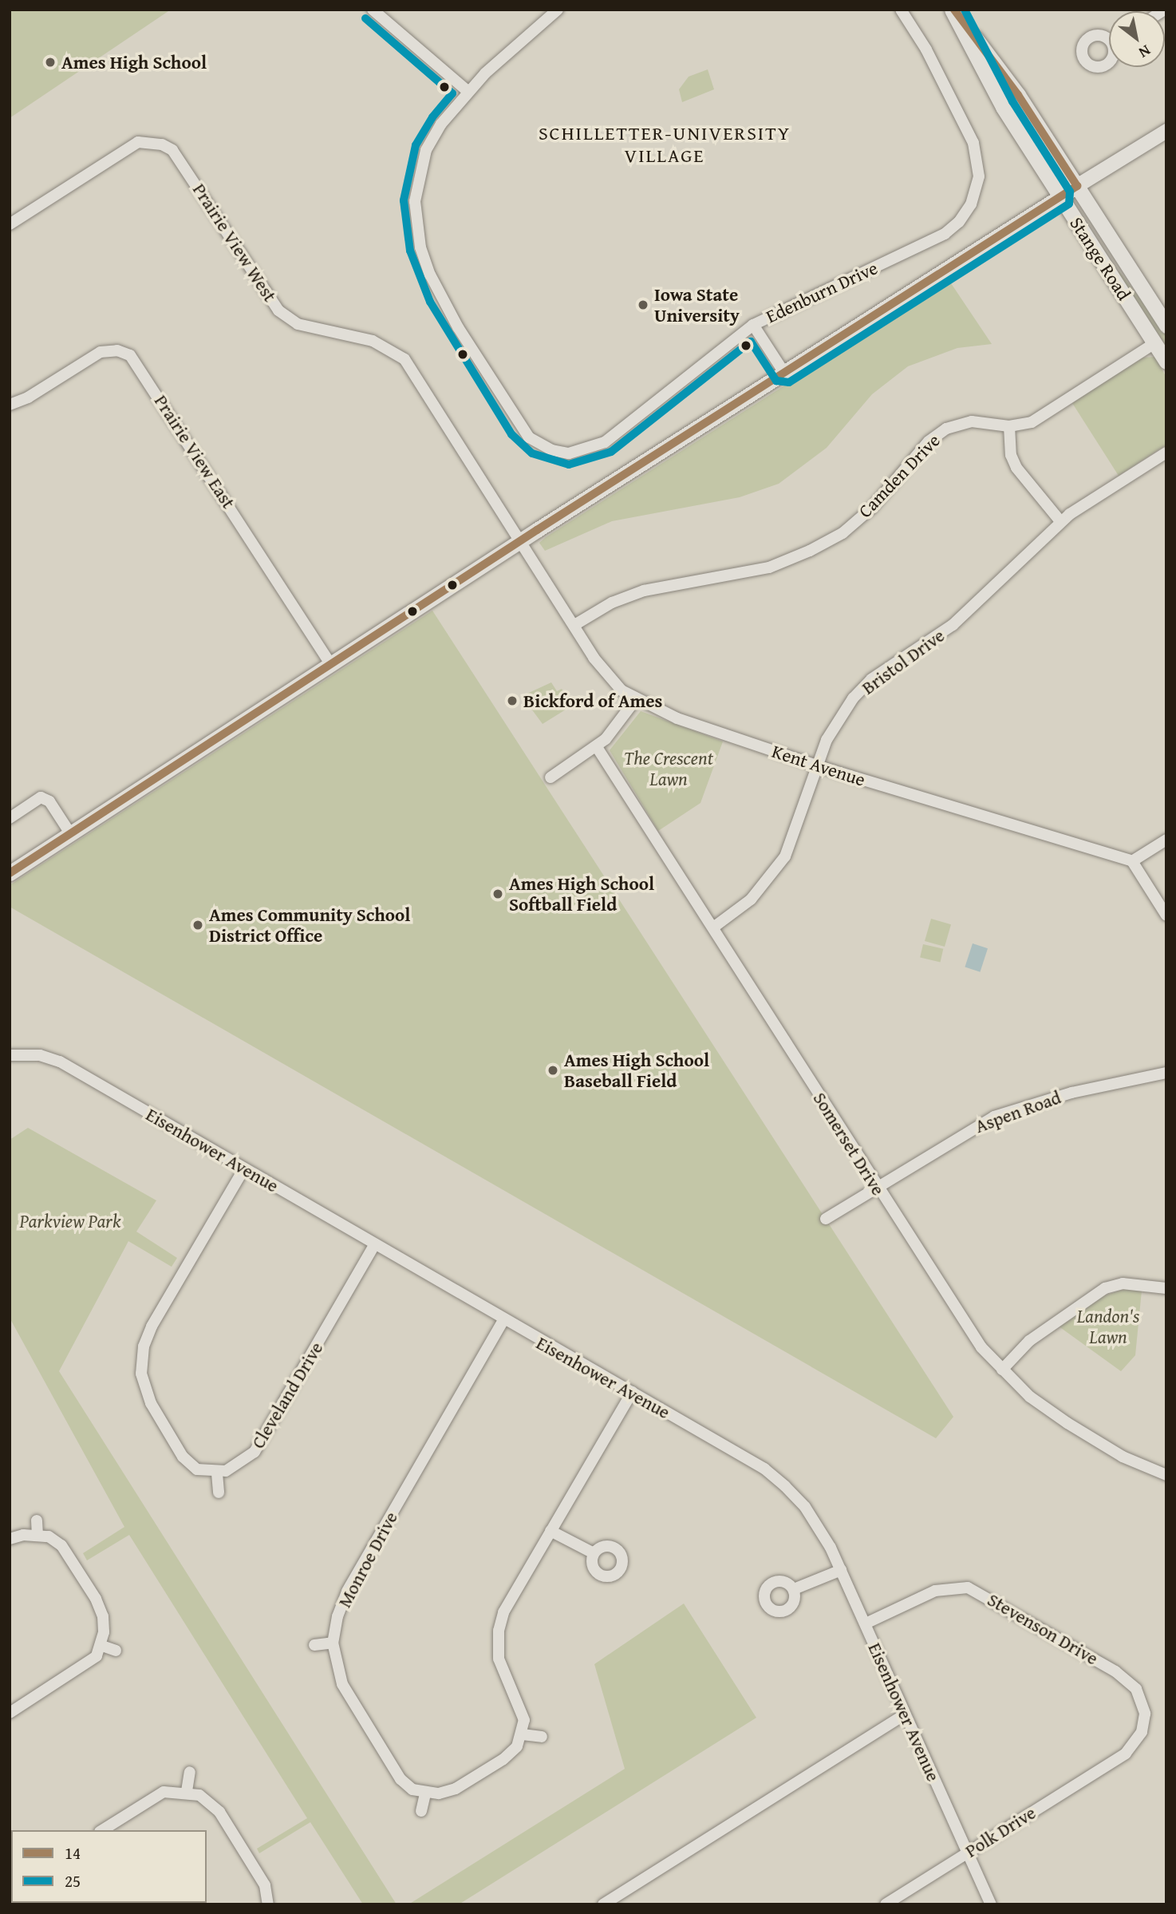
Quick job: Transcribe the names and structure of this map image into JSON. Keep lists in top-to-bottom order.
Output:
{
  "streets": {
    "main road": ["Stange Road"],
    "street": [
      "Prairie View West",
      "Edenburn Drive",
      "Prairie View East",
      "Camden Drive",
      "Bristol Drive",
      "Kent Avenue",
      "Aspen Road",
      "Somerset Drive",
      "Eisenhower Avenue",
      "Cleveland Drive",
      "Monroe Drive",
      "Stevenson Drive",
      "Polk Drive"
    ]
  },
  "crossings": [
    ["Prairie View West", "Kent Avenue"],
    ["Stange Road", "Camden Drive"],
    ["Camden Drive", "Kent Avenue"],
    ["Bristol Drive", "Kent Avenue"],
    ["Bristol Drive", "Somerset Drive"],
    ["Aspen Road", "Somerset Drive"],
    ["Eisenhower Avenue", "Cleveland Drive"],
    ["Eisenhower Avenue", "Monroe Drive"],
    ["Eisenhower Avenue", "Stevenson Drive"],
    ["Eisenhower Avenue", "Polk Drive"],
    ["Stevenson Drive", "Polk Drive"]
  ],
  "districts": ["SCHILLETTER-UNIVERSITY VILLAGE"],
  "parks": ["The Crescent Lawn", "Parkview Park", "Landon's Lawn"],
  "places": [
    "Ames High School",
    "Iowa State University",
    "Bickford of Ames",
    "Ames High School Softball Field",
    "Ames Community School District Office",
    "Ames High School Baseball Field"
  ],
  "lines": ["transit line 14", "transit line 25"],
  "legend": ["14", "25"],
  "north": "bottom right"
}
